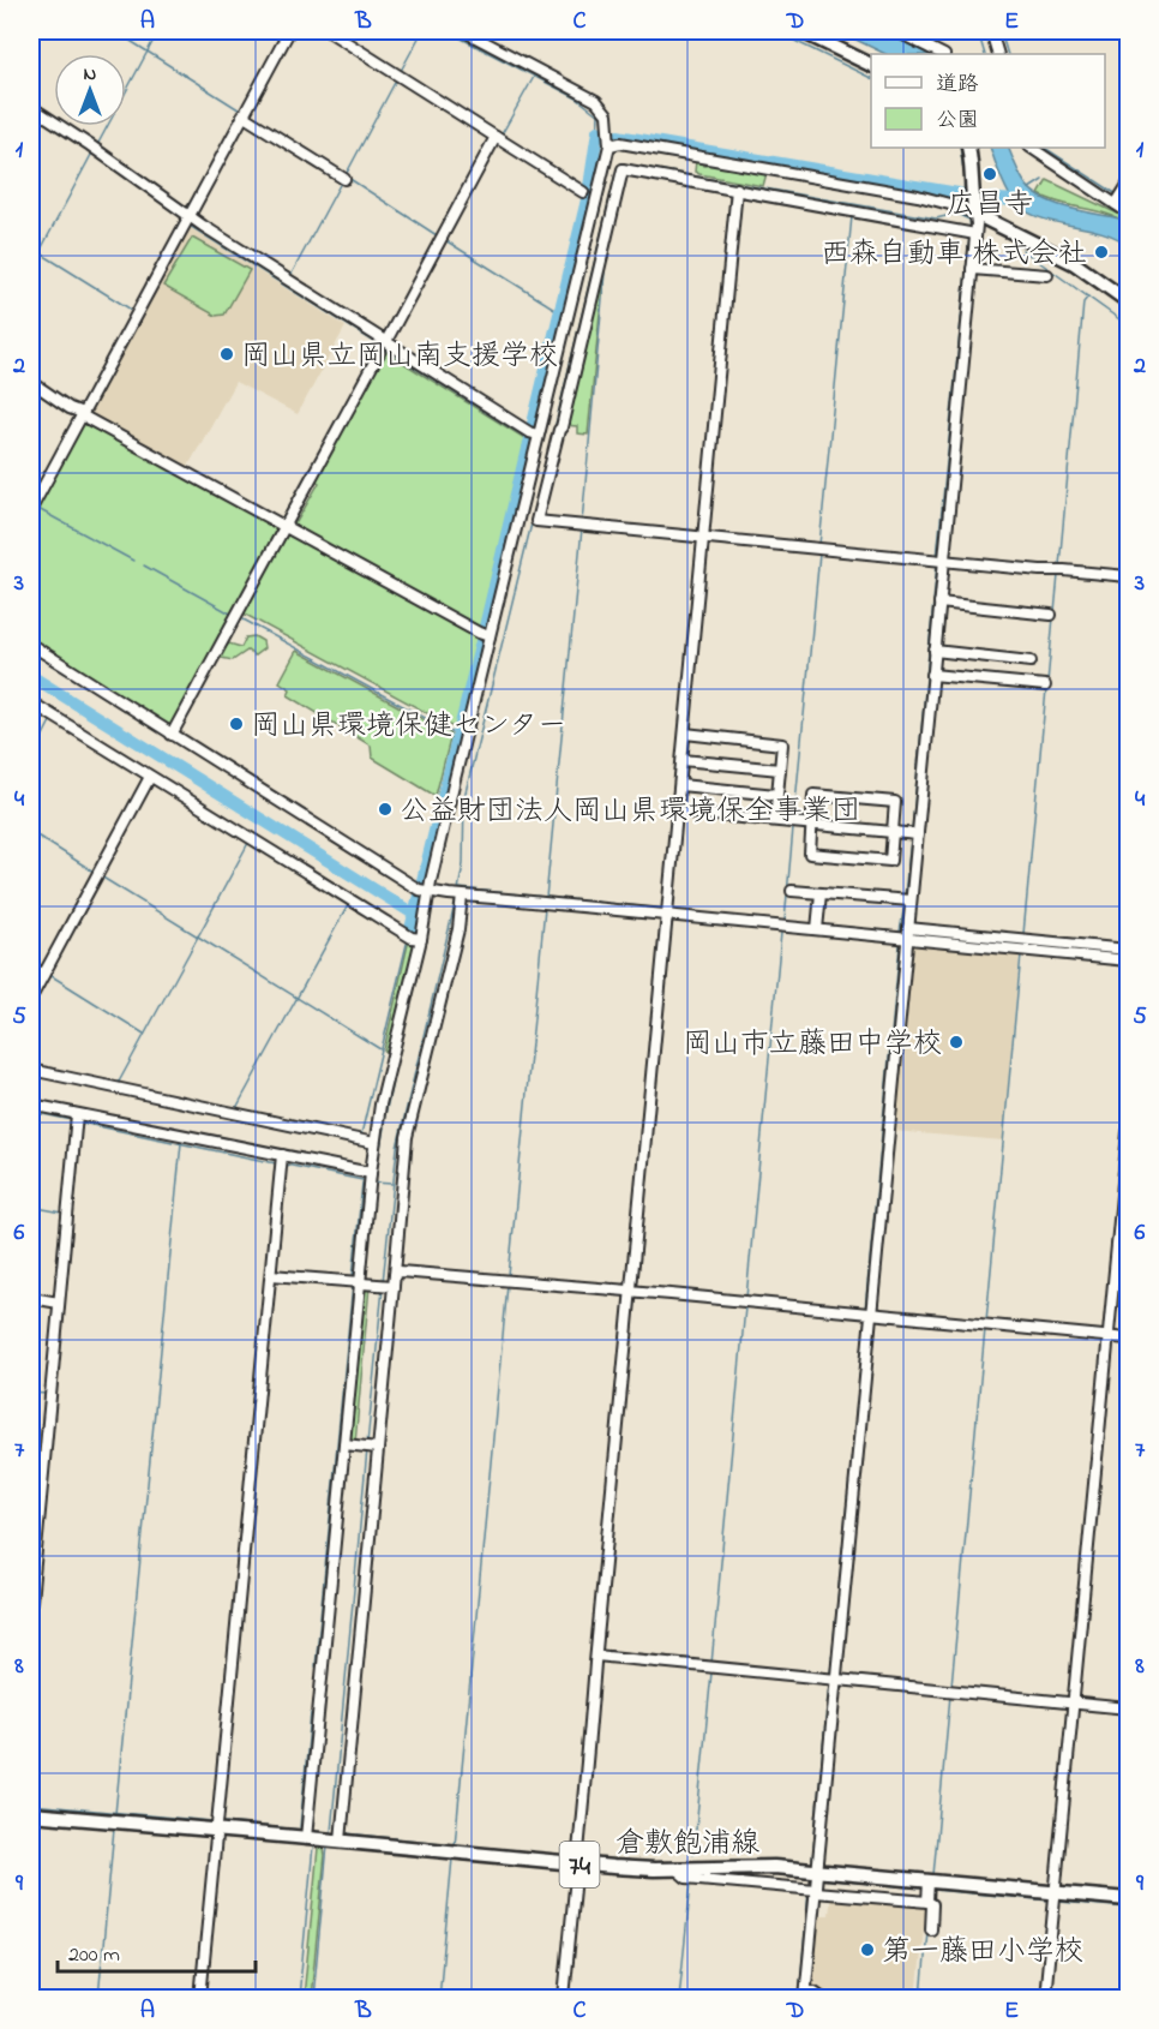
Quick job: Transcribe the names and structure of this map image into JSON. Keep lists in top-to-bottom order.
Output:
{
  "streets": {
    "main road": ["倉敷飽浦線", "74"]
  },
  "places": [
    "広昌寺",
    "西森自動車 株式会社",
    "岡山県立岡山南支援学校",
    "岡山県環境保健センター",
    "公益財団法人岡山県環境保全事業団",
    "岡山市立藤田中学校",
    "第一藤田小学校"
  ],
  "legend": ["道路", "公園"],
  "scale_bar": "200 m",
  "north": "top",
  "grid": {
    "columns": [
      "A",
      "B",
      "C",
      "D",
      "E"
    ],
    "rows": [
      "1",
      "2",
      "3",
      "4",
      "5",
      "6",
      "7",
      "8",
      "9"
    ]
  }
}
